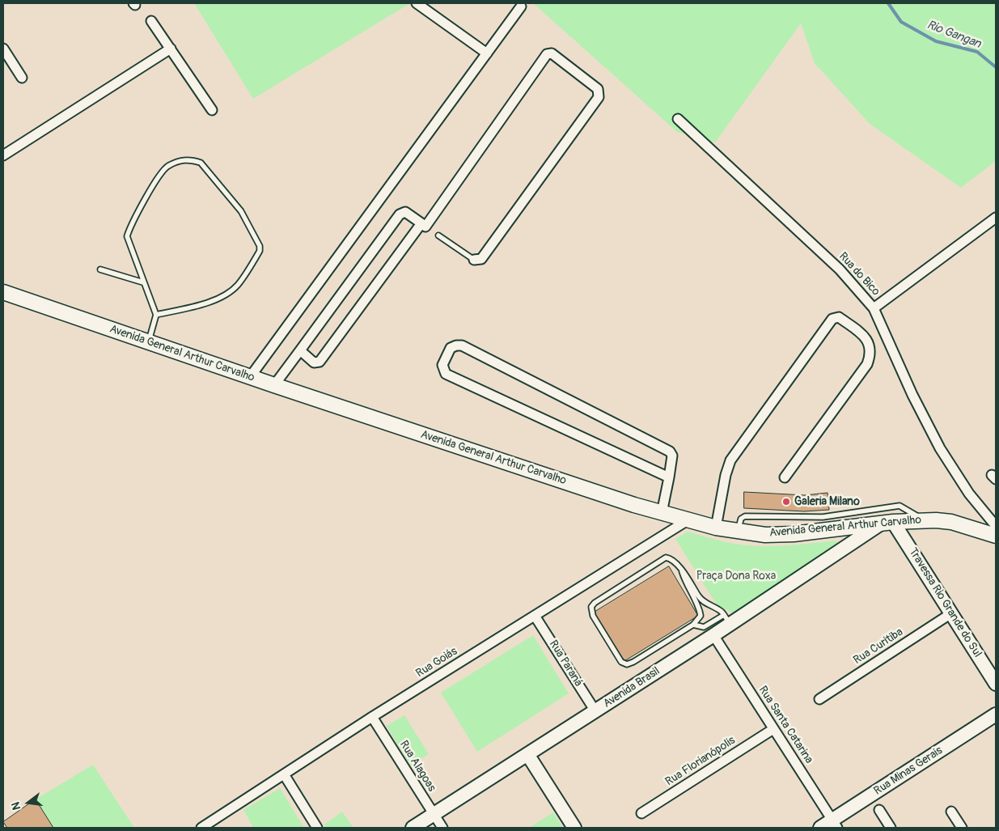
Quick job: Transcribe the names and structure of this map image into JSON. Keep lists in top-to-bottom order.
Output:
{
  "streets": {
    "main road": [
      "Avenida General Arthur Carvalho",
      "Travessa Rio Grande do Sul",
      "Avenida Brasil",
      "Rua Minas Gerais"
    ],
    "street": [
      "Rua do Bico",
      "Rua Curitiba",
      "Rua Goiás",
      "Rua Paraná",
      "Rua Santa Catarina",
      "Rua Florianópolis",
      "Rua Alagoas"
    ]
  },
  "crossings": [
    ["Avenida General Arthur Carvalho", "Travessa Rio Grande do Sul"],
    ["Avenida General Arthur Carvalho", "Rua Goiás"],
    ["Avenida General Arthur Carvalho", "Avenida Brasil"],
    ["Travessa Rio Grande do Sul", "Rua Curitiba"],
    ["Travessa Rio Grande do Sul", "Avenida Brasil"],
    ["Rua Goiás", "Rua Paraná"],
    ["Rua Goiás", "Rua Alagoas"],
    ["Rua Paraná", "Avenida Brasil"],
    ["Avenida Brasil", "Rua Santa Catarina"],
    ["Avenida Brasil", "Rua Alagoas"],
    ["Rua Santa Catarina", "Rua Florianópolis"],
    ["Rua Santa Catarina", "Rua Minas Gerais"]
  ],
  "water": ["Rio Gangan"],
  "parks": ["Praça Dona Roxa"],
  "places": ["Galeria Milano"],
  "north": "left"
}
